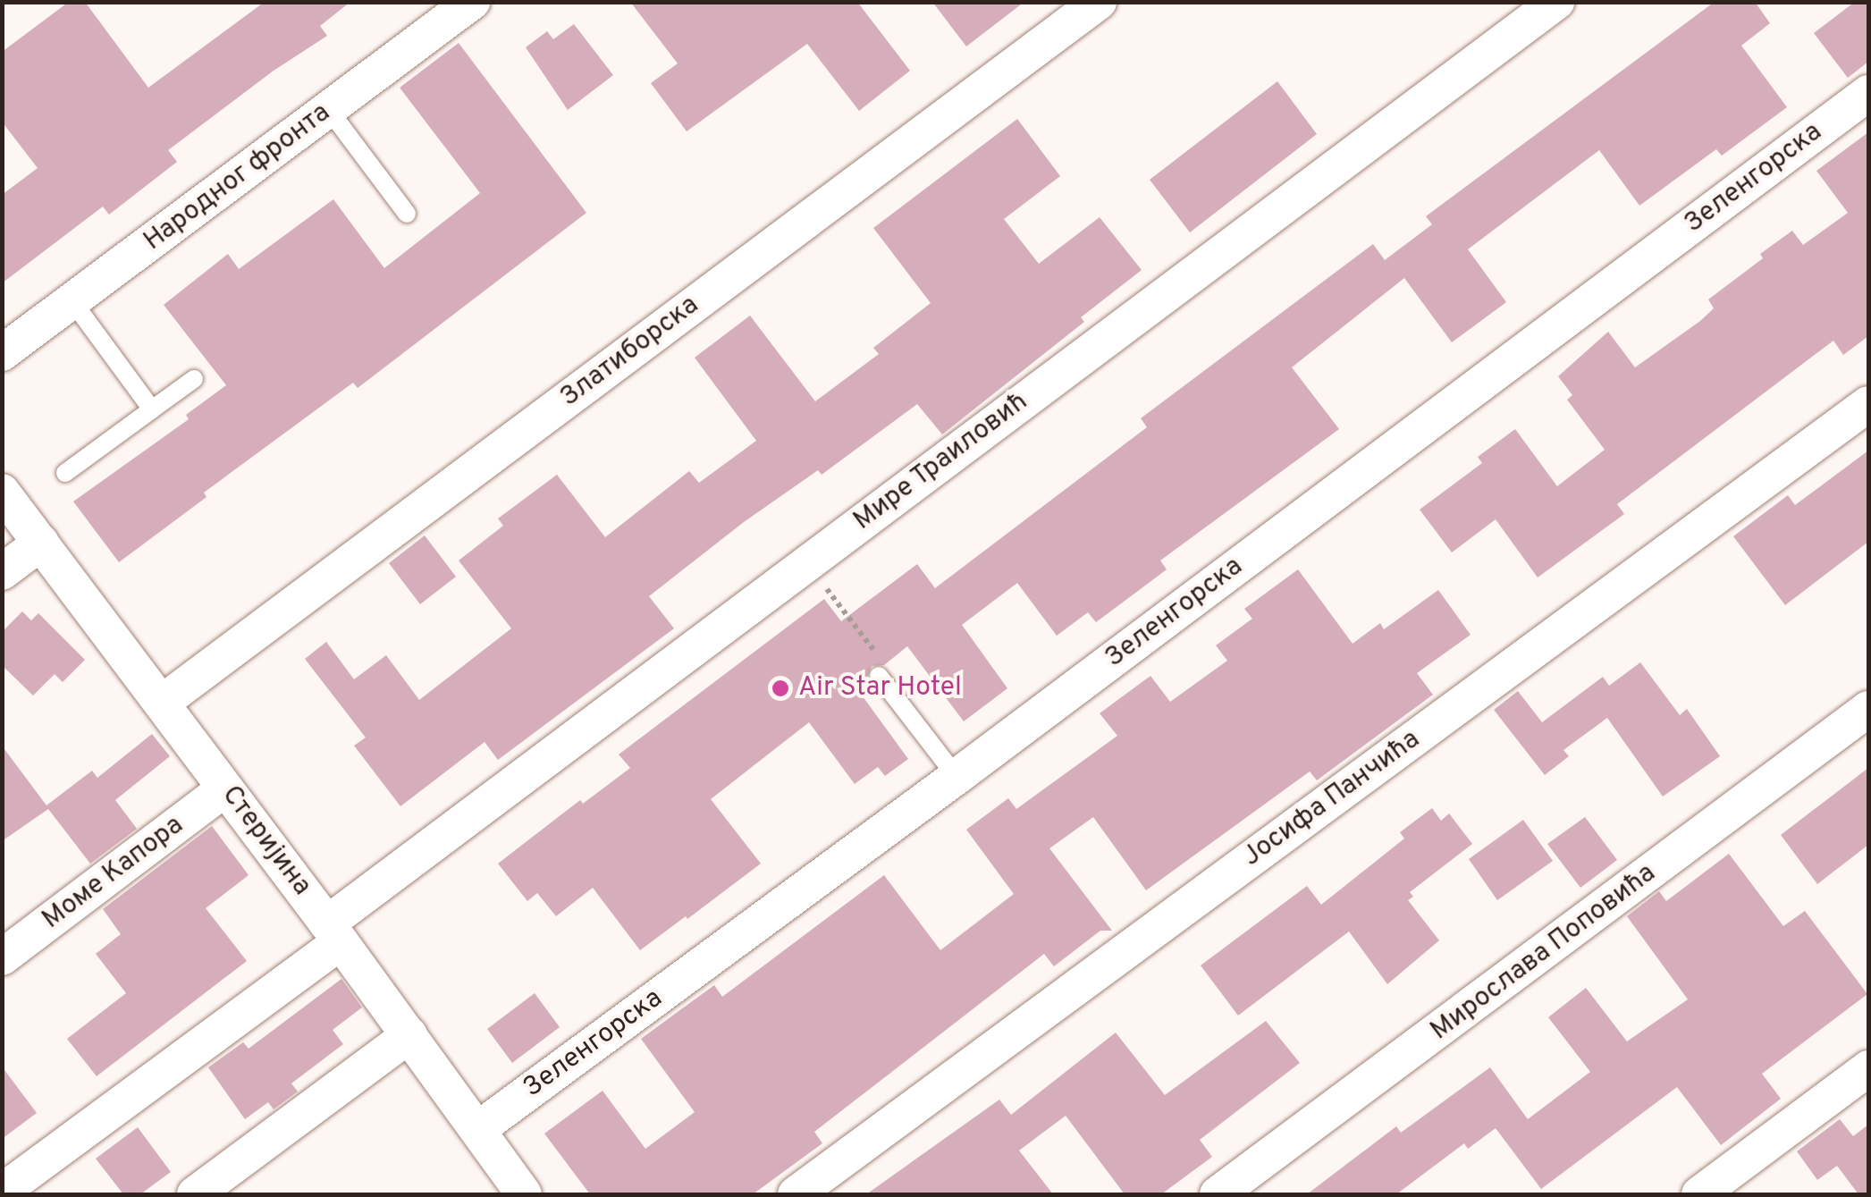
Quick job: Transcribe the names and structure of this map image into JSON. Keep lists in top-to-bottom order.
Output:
{
  "streets": {
    "street": [
      "Народног фронта",
      "Зеленгорска",
      "Златиборска",
      "Мире Траиловић",
      "Јосифа Панчића",
      "Стеријина",
      "Моме Капора",
      "Мирослава Поповића"
    ]
  },
  "crossings": [
    ["Зеленгорска", "Стеријина"],
    ["Златиборска", "Стеријина"],
    ["Мире Траиловић", "Стеријина"],
    ["Стеријина", "Моме Капора"]
  ],
  "places": ["Air Star Hotel"]
}
